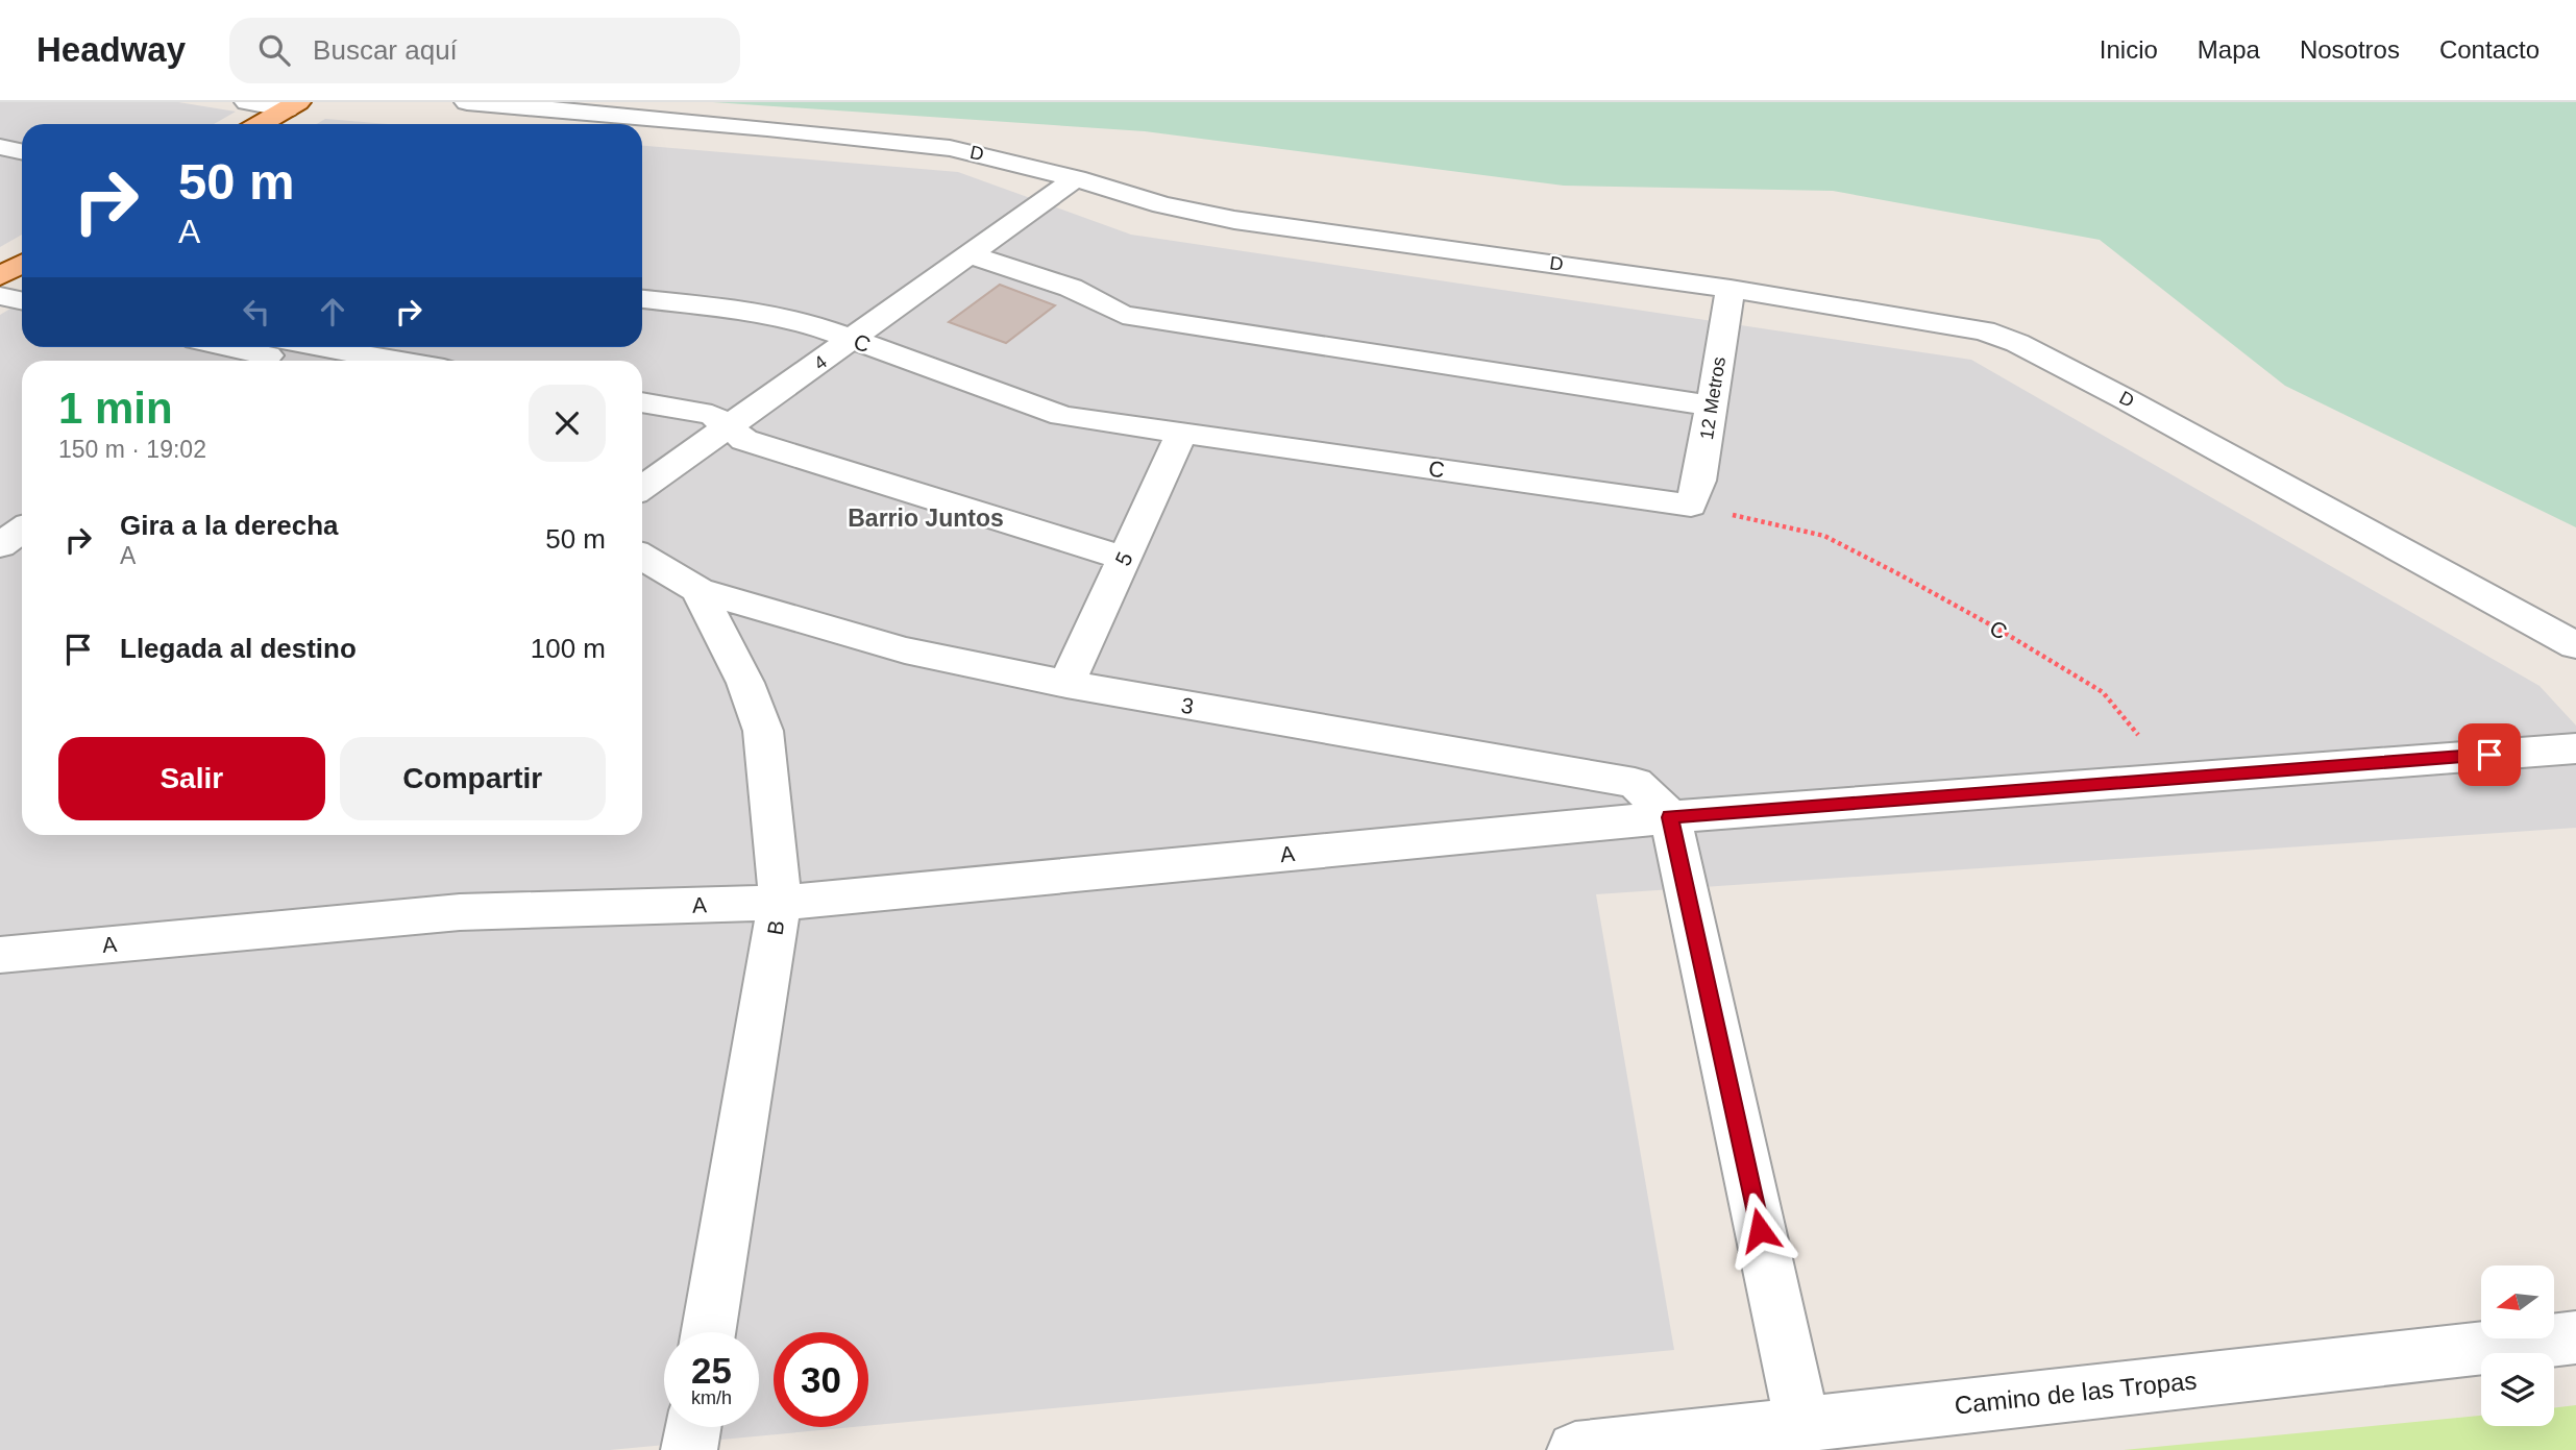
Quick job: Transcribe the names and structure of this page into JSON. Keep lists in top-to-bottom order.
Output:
{
  "streets": {
    "street": [
      "D",
      "C",
      "4",
      "12 Metros",
      "5",
      "3",
      "A",
      "B",
      "Camino de las Tropas"
    ]
  },
  "crossings": [
    ["D", "4"],
    ["D", "12 Metros"],
    ["C", "4"],
    ["C", "12 Metros"],
    ["C", "5"],
    ["C", "A"],
    ["5", "3"],
    ["3", "A"],
    ["3", "B"],
    ["A", "B"]
  ],
  "districts": ["Barrio Juntos"],
  "north": "left",
  "page": {
    "header": "Headway",
    "search": "Buscar aquí",
    "nav": [
      "Inicio",
      "Mapa",
      "Nosotros",
      "Contacto"
    ],
    "turn": ["50 m", "A"],
    "heading": ["1 min", "150 m · 19:02"],
    "list": [
      {
        "name": "Gira a la derecha",
        "note": "A",
        "value": "50 m"
      },
      {
        "name": "Llegada al destino",
        "value": "100 m"
      }
    ],
    "buttons": ["Salir", "Compartir"],
    "speed": "25 km/h",
    "limit": "30"
  }
}
